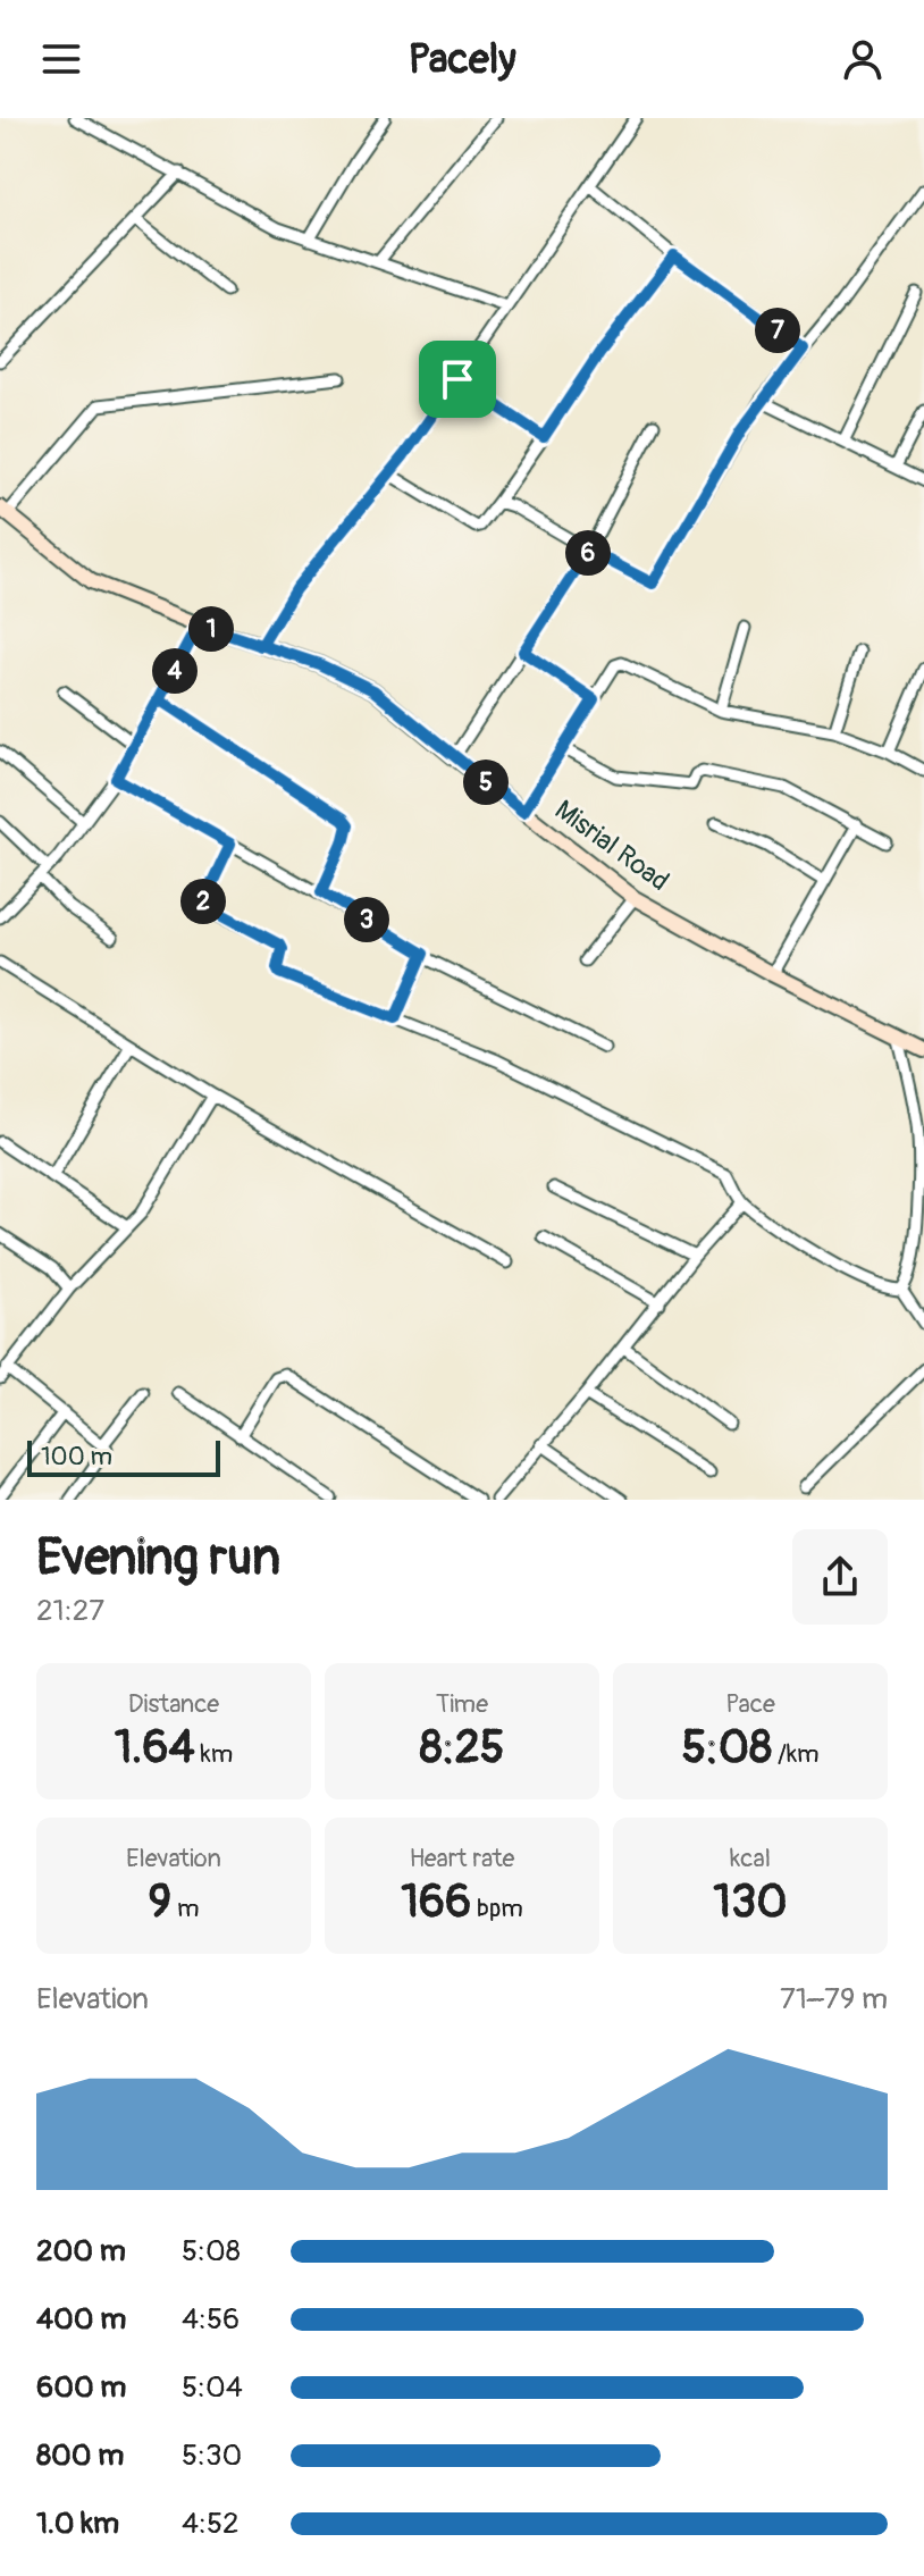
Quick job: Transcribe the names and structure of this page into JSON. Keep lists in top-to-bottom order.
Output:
{
  "streets": {
    "main road": ["Misrial Road"]
  },
  "scale_bar": "100 m",
  "page": {
    "header": "Pacely",
    "pins": [
      "7",
      "6",
      "1",
      "4",
      "5",
      "2",
      "3"
    ],
    "scale": "100 m",
    "heading": ["Evening run", "21:27"],
    "stats": [
      ["Distance", "1.64 km"],
      ["Time", "8:25"],
      ["Pace", "5:08 /km"],
      ["Elevation", "9 m"],
      ["Heart rate", "166 bpm"],
      ["kcal", "130"]
    ],
    "chart": ["Elevation", "71–79 m"],
    "list": [
      {
        "name": "200 m",
        "note": "5:08"
      },
      {
        "name": "400 m",
        "note": "4:56"
      },
      {
        "name": "600 m",
        "note": "5:04"
      },
      {
        "name": "800 m",
        "note": "5:30"
      },
      {
        "name": "1.0 km",
        "note": "4:52"
      }
    ]
  }
}
